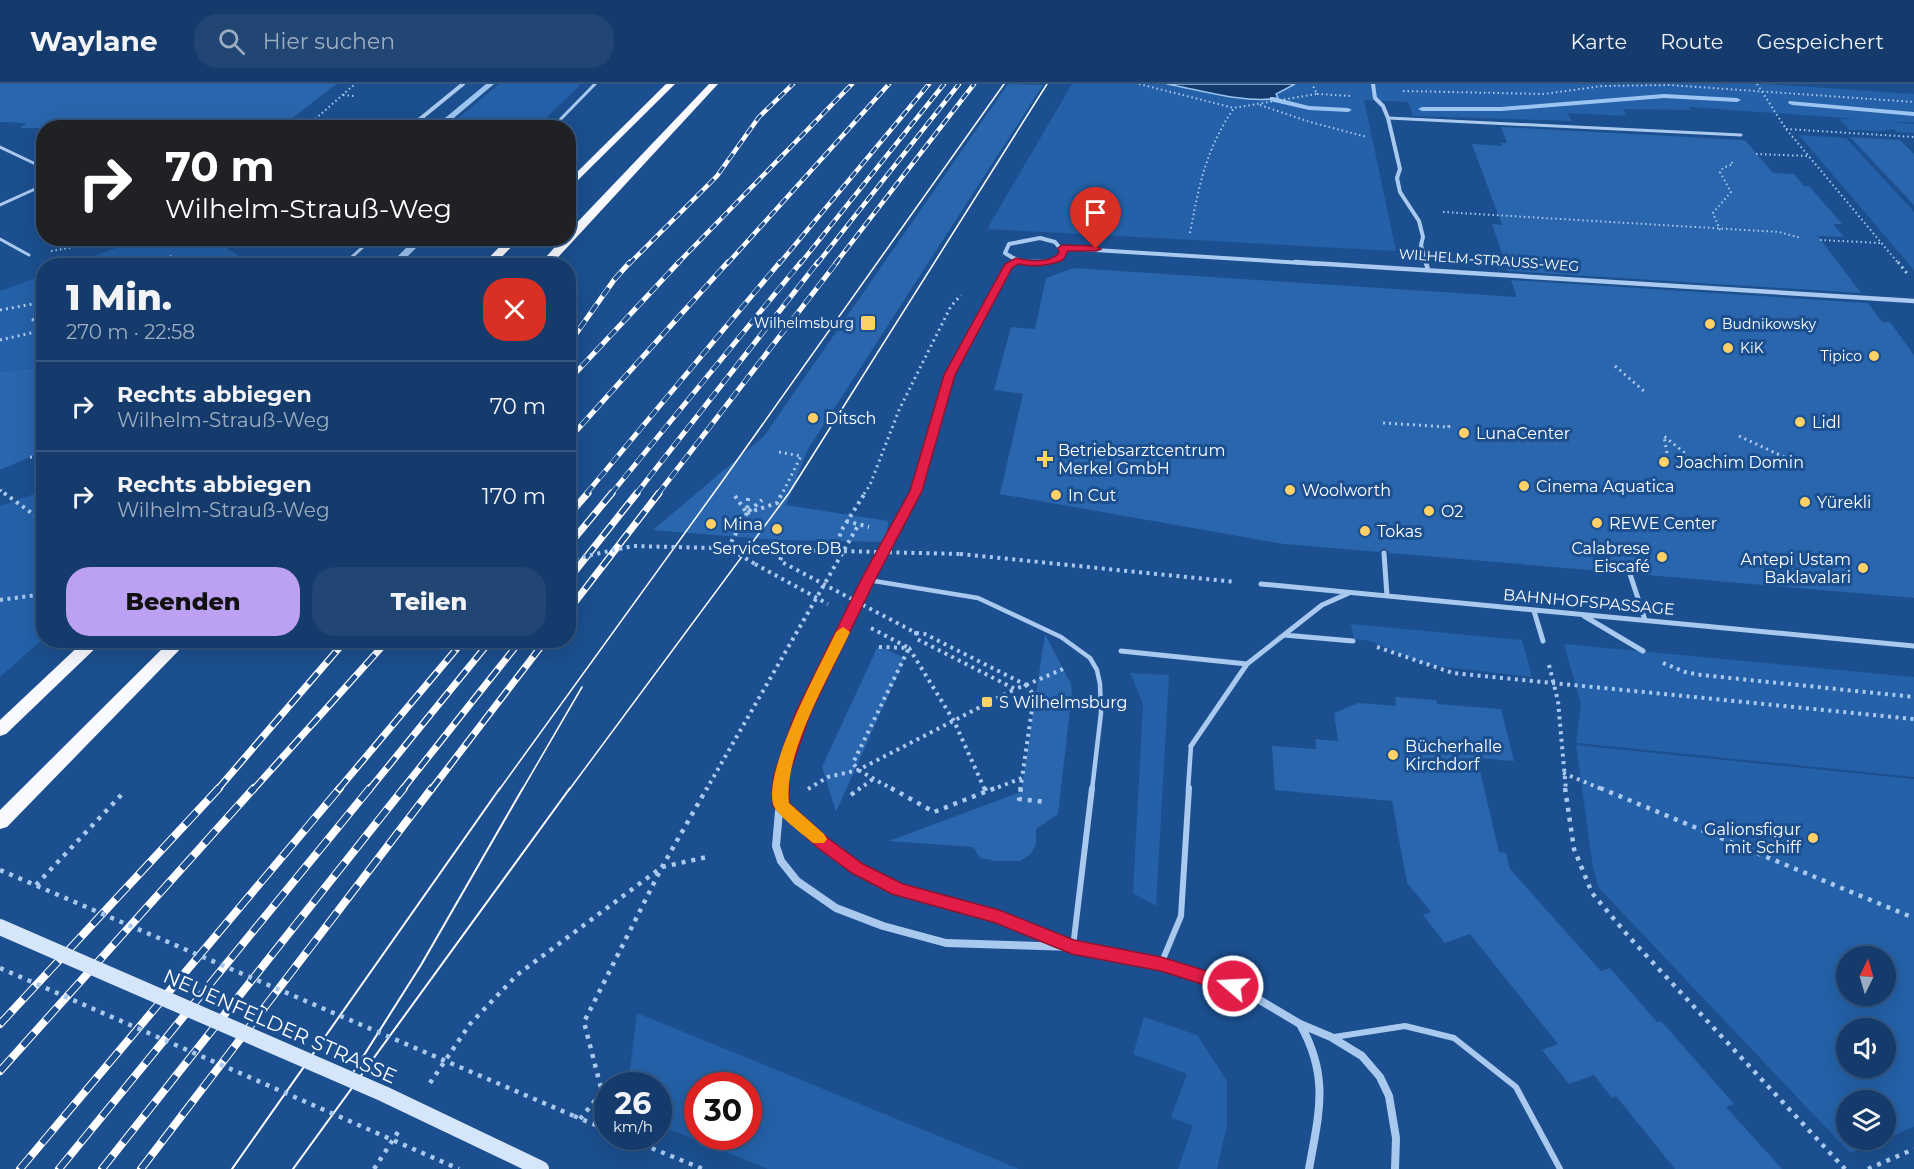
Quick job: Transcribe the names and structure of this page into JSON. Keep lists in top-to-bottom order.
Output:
{
  "streets": {
    "main road": ["NEUENFELDER STRASSE"],
    "street": ["WILHELM-STRAUSS-WEG", "BAHNHOFSPASSAGE"]
  },
  "places": {
    "transit": ["Wilhelmsburg", "S Wilhelmsburg"],
    "other": [
      "Budnikowsky",
      "KiK",
      "Tipico",
      "Ditsch",
      "Lidl",
      "LunaCenter",
      "Joachim Domin",
      "Cinema Aquatica",
      "Woolworth",
      "In Cut",
      "Yürekli",
      "O2",
      "REWE Center",
      "Mina",
      "ServiceStore DB",
      "Tokas",
      "Calabrese Eiscafé",
      "Antepi Ustam Baklavalari",
      "Bücherhalle Kirchdorf",
      "Galionsfigur mit Schiff"
    ],
    "health": ["Betriebsarztcentrum Merkel GmbH"]
  },
  "north": "top",
  "page": {
    "header": "Waylane",
    "search": "Hier suchen",
    "nav": ["Karte", "Route", "Gespeichert"],
    "turn": ["70 m", "Wilhelm-Strauß-Weg"],
    "heading": ["1 Min.", "270 m · 22:58"],
    "list": [
      {
        "name": "Rechts abbiegen",
        "note": "Wilhelm-Strauß-Weg",
        "value": "70 m"
      },
      {
        "name": "Rechts abbiegen",
        "note": "Wilhelm-Strauß-Weg",
        "value": "170 m"
      }
    ],
    "buttons": ["Beenden", "Teilen"],
    "speed": "26 km/h",
    "limit": "30"
  }
}
